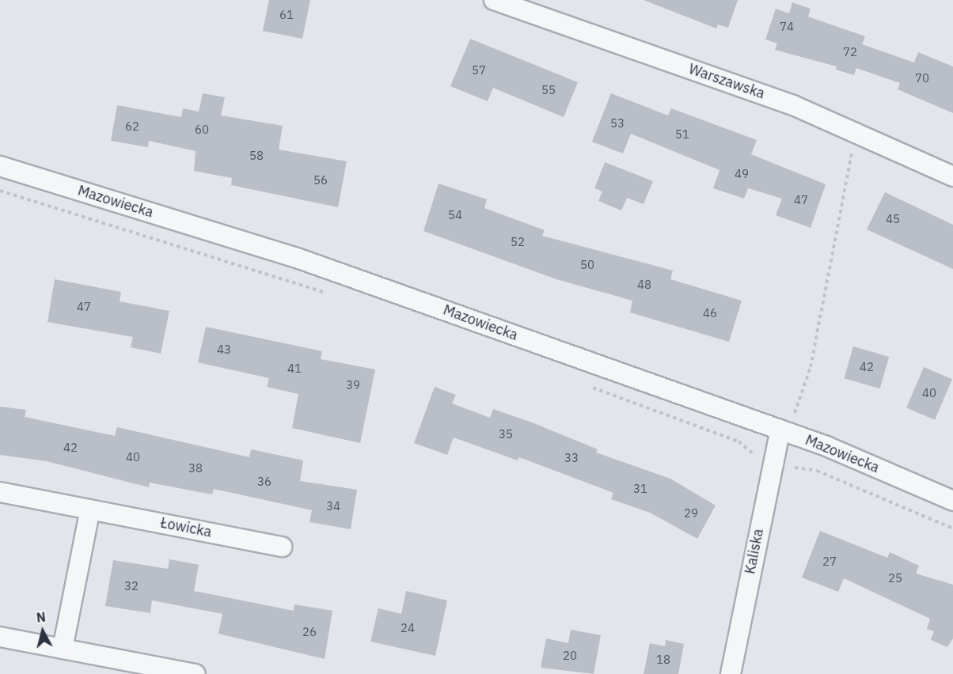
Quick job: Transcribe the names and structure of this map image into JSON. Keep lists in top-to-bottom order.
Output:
{
  "streets": {
    "street": [
      "Warszawska",
      "Mazowiecka",
      "Łowicka",
      "Kaliska"
    ]
  },
  "crossings": [
    ["Mazowiecka", "Kaliska"]
  ],
  "house_numbers": [
    "61",
    "74",
    "72",
    "57",
    "70",
    "55",
    "53",
    "62",
    "60",
    "51",
    "58",
    "49",
    "56",
    "47",
    "54",
    "45",
    "52",
    "50",
    "48",
    "47",
    "46",
    "43",
    "42",
    "41",
    "39",
    "40",
    "35",
    "42",
    "40",
    "33",
    "38",
    "36",
    "31",
    "34",
    "29",
    "27",
    "25",
    "32",
    "24",
    "26",
    "20",
    "18"
  ],
  "north": "top"
}
